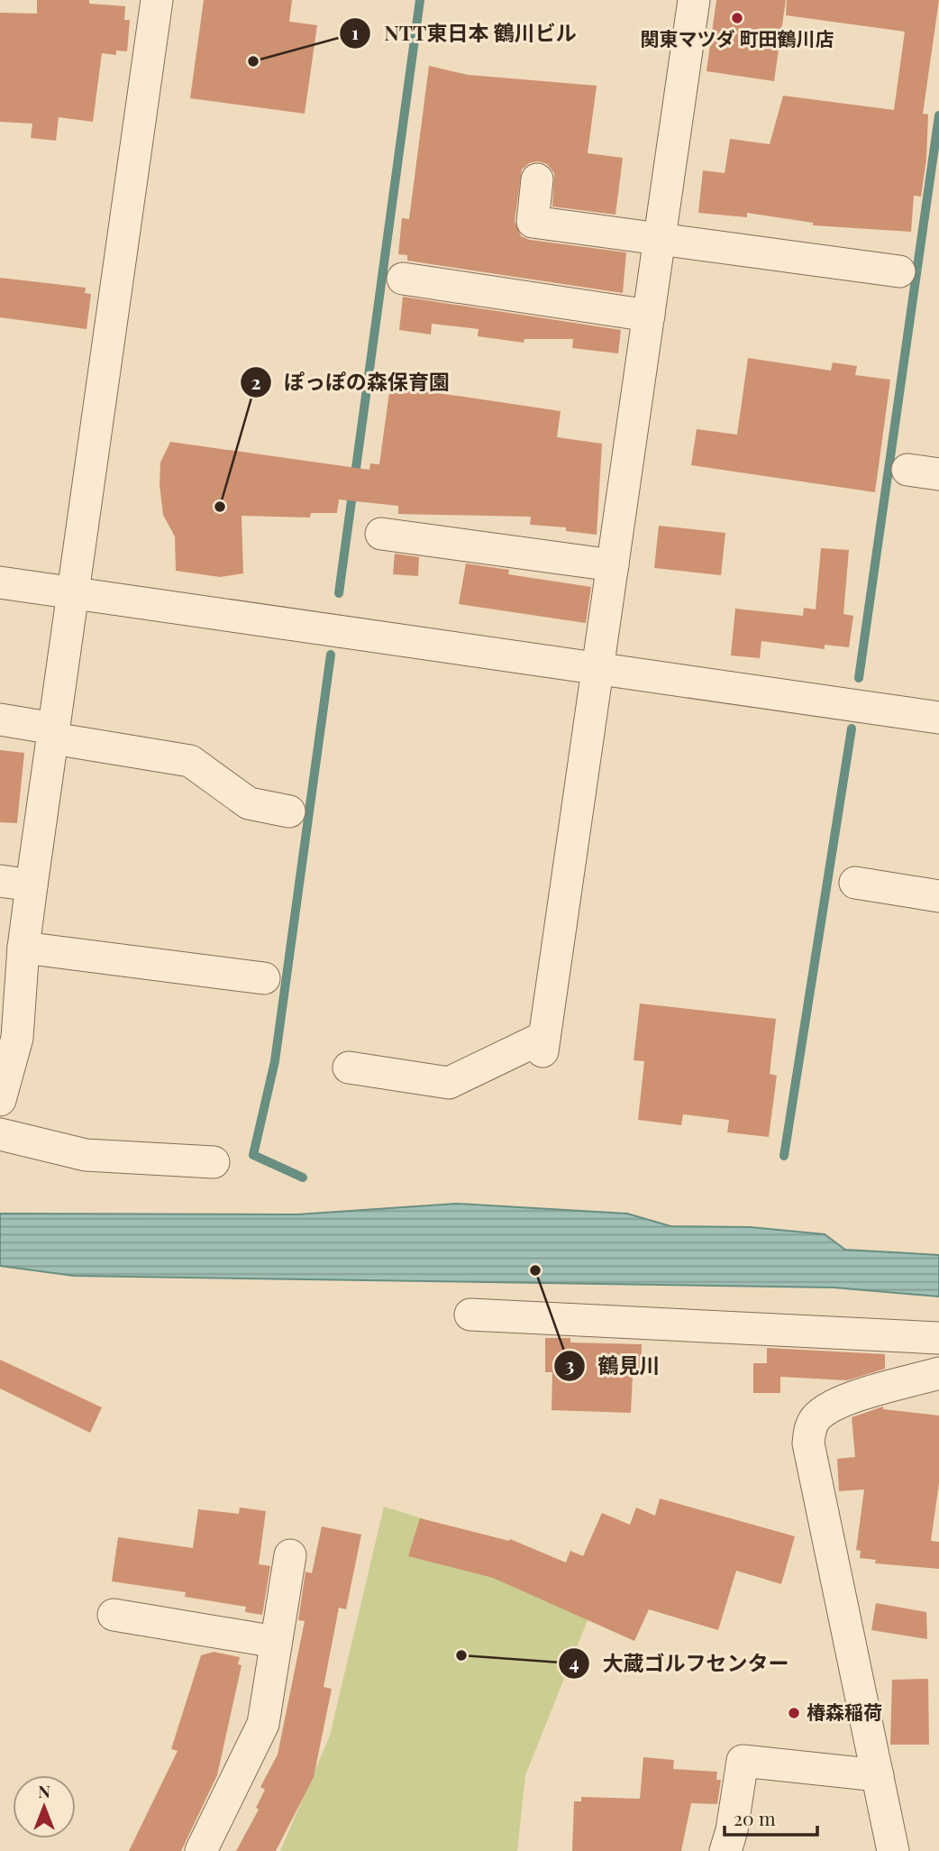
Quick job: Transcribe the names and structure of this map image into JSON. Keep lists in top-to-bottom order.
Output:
{
  "places": [
    "関東マツダ 町田鶴川店",
    "NTT東日本 鶴川ビル",
    "ぽっぽの森保育園",
    "鶴見川",
    "大蔵ゴルフセンター",
    "椿森稲荷"
  ],
  "scale_bar": "20 m",
  "north": "top"
}
